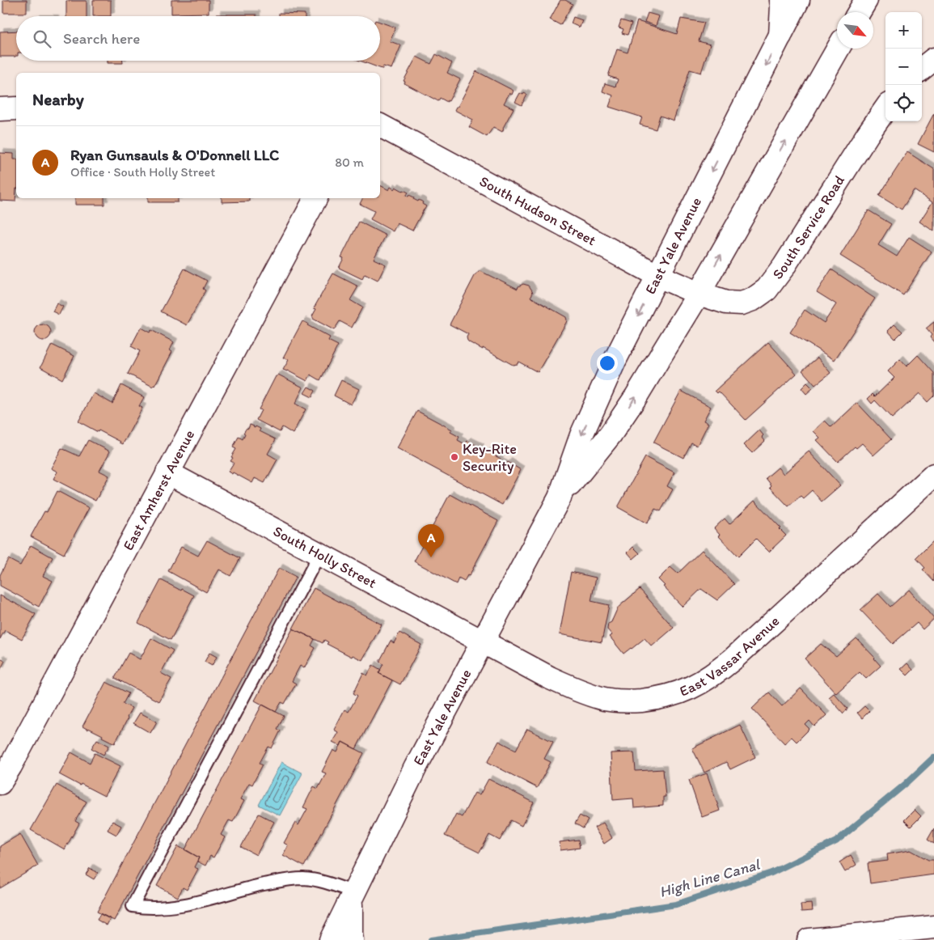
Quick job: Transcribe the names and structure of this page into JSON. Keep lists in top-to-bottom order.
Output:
{
  "streets": {
    "main road": [
      "South Hudson Street",
      "South Service Road",
      "East Yale Avenue",
      "East Amherst Avenue",
      "South Holly Street",
      "East Vassar Avenue"
    ]
  },
  "crossings": [
    ["South Hudson Street", "South Service Road"],
    ["South Hudson Street", "East Yale Avenue"],
    ["South Service Road", "East Yale Avenue"],
    ["East Yale Avenue", "South Holly Street"],
    ["East Yale Avenue", "East Vassar Avenue"],
    ["East Amherst Avenue", "South Holly Street"],
    ["South Holly Street", "East Vassar Avenue"]
  ],
  "water": ["High Line Canal"],
  "places": ["Key-Rite Security"],
  "north": "bottom right",
  "page": {
    "map_buttons": ["+", "−"],
    "search": "Search here",
    "heading": "Nearby",
    "list": [
      {
        "mark": "A",
        "name": "Ryan Gunsauls & O'Donnell LLC",
        "note": "Office · South Holly Street",
        "value": "80 m"
      }
    ],
    "pins": "A"
  }
}
